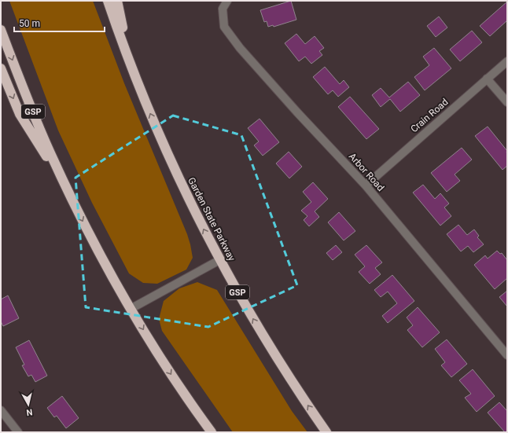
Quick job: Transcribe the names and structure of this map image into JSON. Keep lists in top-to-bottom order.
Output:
{
  "streets": {
    "highway": ["GSP", "Garden State Parkway"],
    "street": ["Crain Road", "Arbor Road"]
  },
  "crossings": [
    ["Crain Road", "Arbor Road"]
  ],
  "one_way": ["Garden State Parkway"],
  "scale_bar": "50 m",
  "north": "bottom"
}
